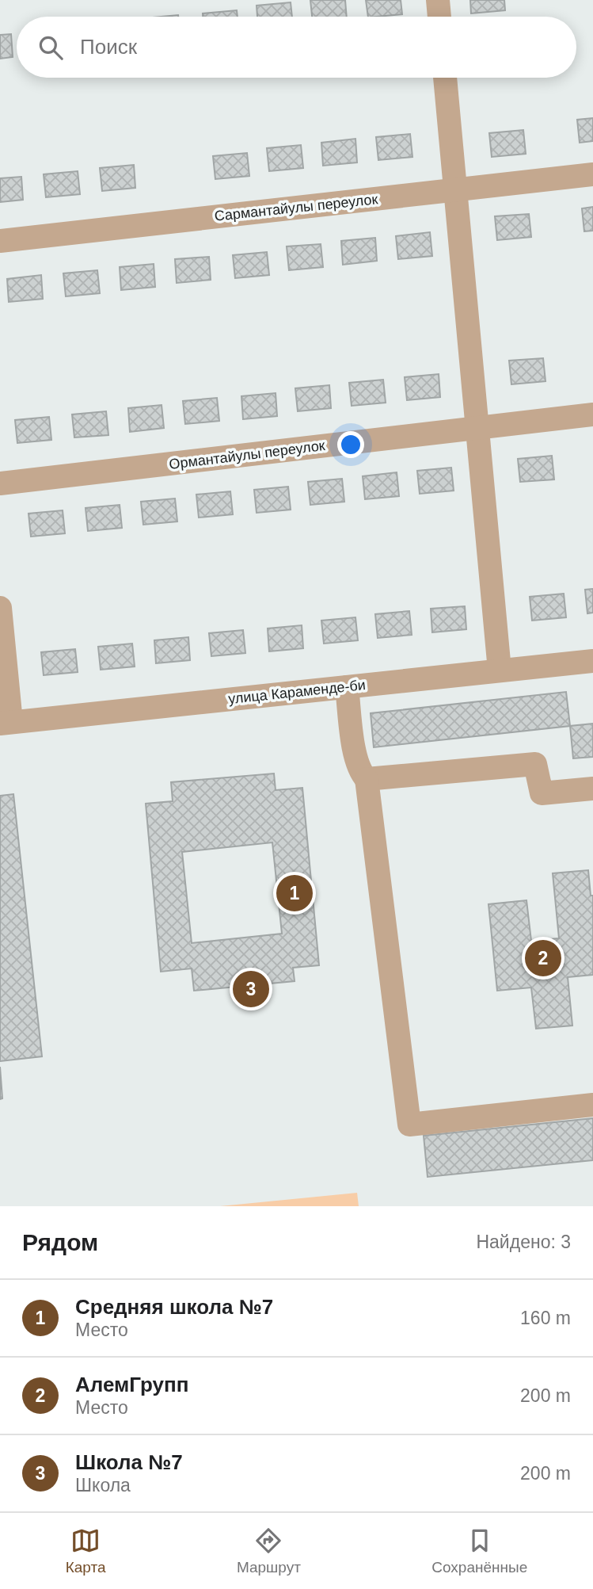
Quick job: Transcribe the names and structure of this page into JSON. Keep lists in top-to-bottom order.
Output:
{
  "streets": {
    "street": ["Сармантайулы переулок", "Ормантайулы переулок", "улица Караменде-би"]
  },
  "page": {
    "search": "Поиск",
    "pins": ["1", "2", "3"],
    "heading": ["Рядом", "Найдено: 3"],
    "list": [
      {
        "mark": "1",
        "name": "Средняя школа №7",
        "note": "Место",
        "value": "160 m"
      },
      {
        "mark": "2",
        "name": "АлемГрупп",
        "note": "Место",
        "value": "200 m"
      },
      {
        "mark": "3",
        "name": "Школа №7",
        "note": "Школа",
        "value": "200 m"
      }
    ],
    "nav": ["Карта", "Маршрут", "Сохранённые"]
  }
}
